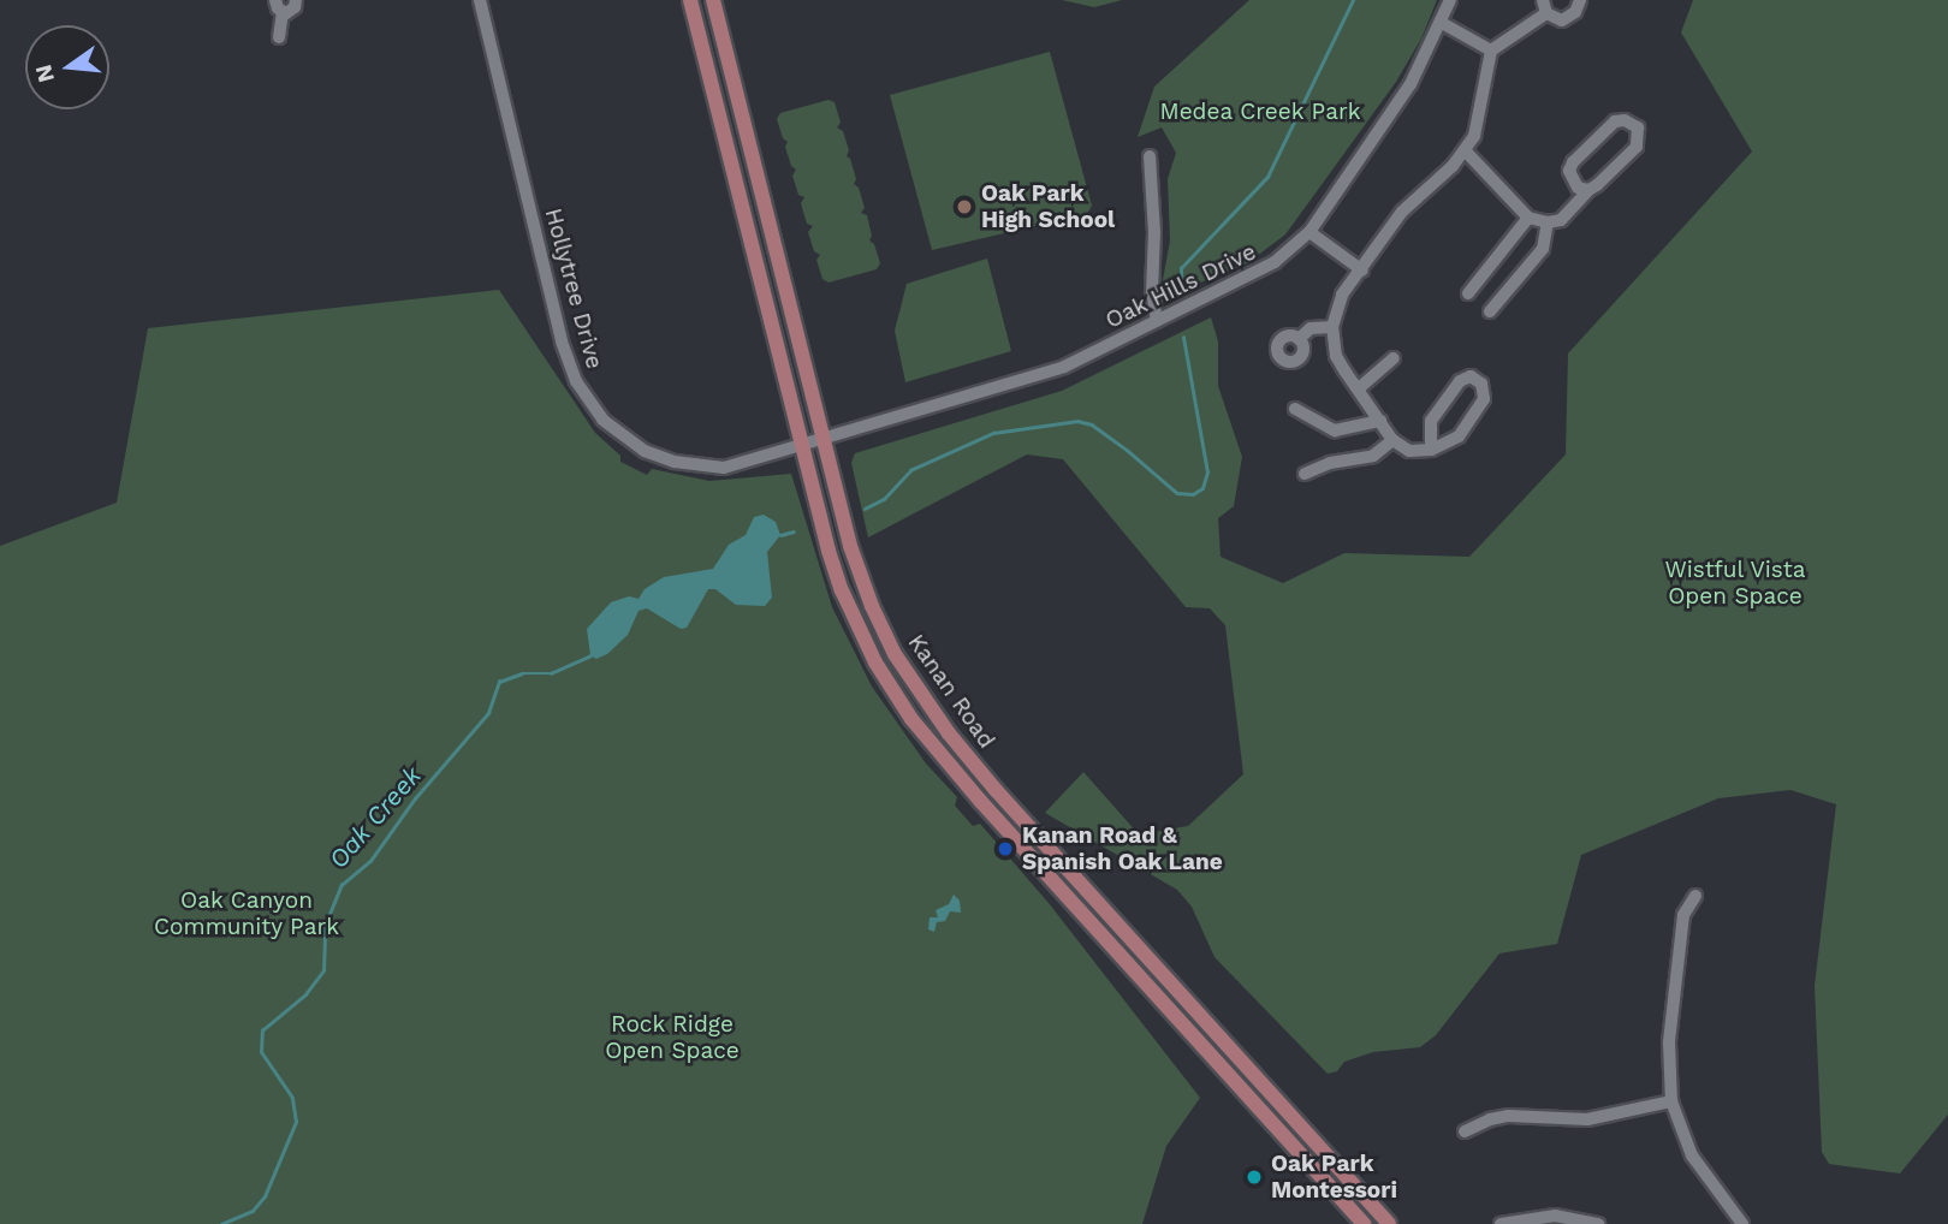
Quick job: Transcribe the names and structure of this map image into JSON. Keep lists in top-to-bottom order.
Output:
{
  "streets": {
    "main road": ["Kanan Road"],
    "street": ["Oak Hills Drive", "Hollytree Drive"]
  },
  "crossings": [
    ["Oak Hills Drive", "Hollytree Drive"],
    ["Oak Hills Drive", "Kanan Road"],
    ["Hollytree Drive", "Kanan Road"]
  ],
  "water": ["Oak Creek"],
  "parks": [
    "Medea Creek Park",
    "Wistful Vista Open Space",
    "Oak Canyon Community Park",
    "Rock Ridge Open Space"
  ],
  "places": ["Oak Park High School", "Kanan Road & Spanish Oak Lane", "Oak Park Montessori"],
  "north": "left"
}
